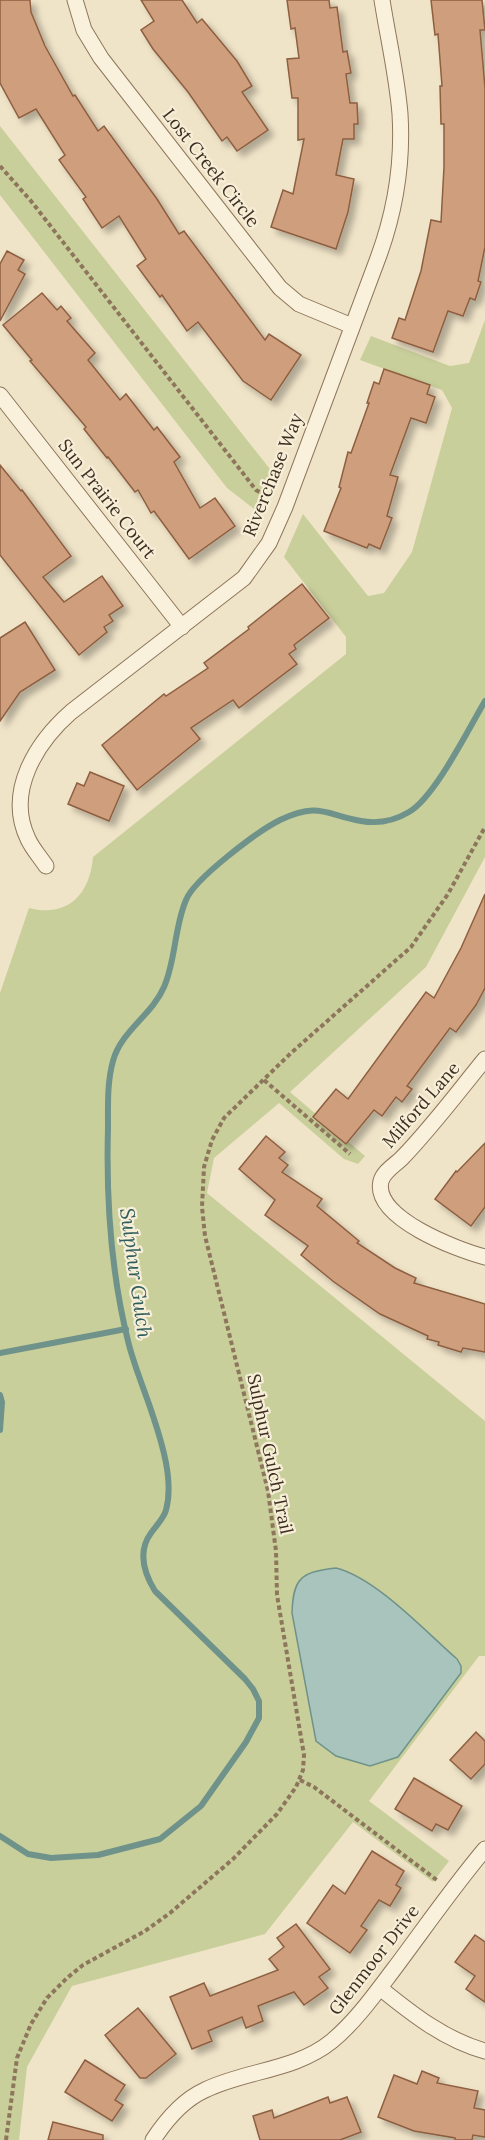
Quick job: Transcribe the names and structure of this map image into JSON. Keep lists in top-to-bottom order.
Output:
{
  "streets": {
    "street": [
      "Lost Creek Circle",
      "Riverchase Way",
      "Sun Prairie Court",
      "Milford Lane",
      "Glenmoor Drive"
    ],
    "path": ["Sulphur Gulch Trail"]
  },
  "crossings": [
    ["Lost Creek Circle", "Riverchase Way"],
    ["Riverchase Way", "Sun Prairie Court"]
  ],
  "water": ["Sulphur Gulch"]
}
